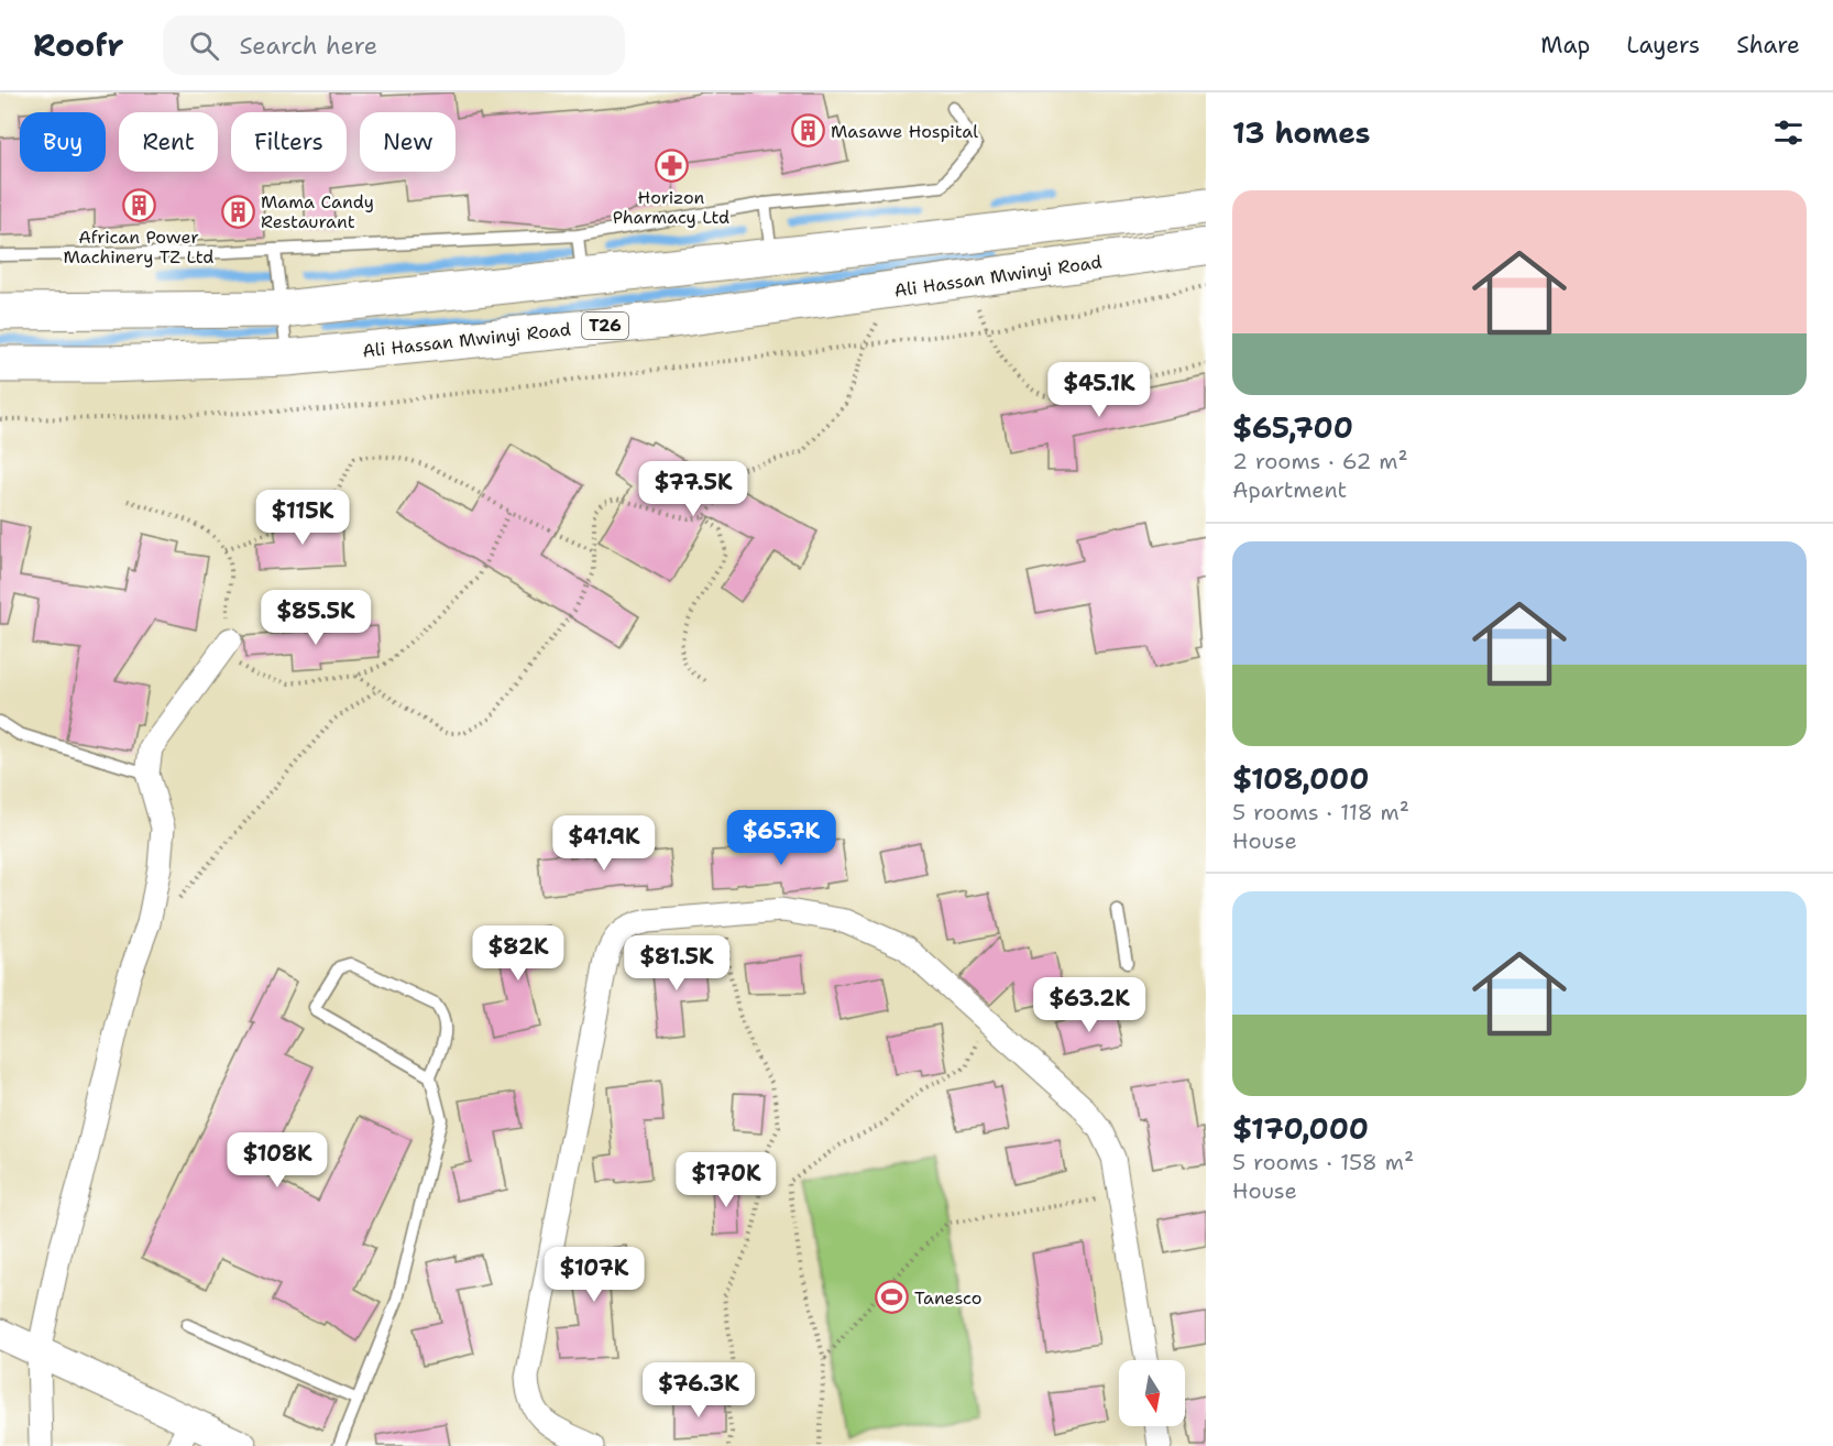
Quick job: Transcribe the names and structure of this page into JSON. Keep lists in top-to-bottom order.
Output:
{
  "streets": {
    "highway": ["Ali Hassan Mwinyi Road", "T26"]
  },
  "places": {
    "building": ["Masawe Hospital", "African Power Machinery TZ Ltd", "Mama Candy Restaurant"],
    "pharmacy": ["Horizon Pharmacy Ltd"],
    "sports": ["Tanesco"]
  },
  "north": "bottom",
  "page": {
    "header": "Roofr",
    "search": "Search here",
    "nav": ["Map", "Layers", "Share"],
    "heading": "13 homes",
    "chip": [
      "Buy",
      "Rent",
      "Filters",
      "New"
    ],
    "list": [
      {
        "name": "$65,700",
        "note": "2 rooms · 62 m² · Apartment"
      },
      {
        "name": "$108,000",
        "note": "5 rooms · 118 m² · House"
      },
      {
        "name": "$170,000",
        "note": "5 rooms · 158 m² · House"
      }
    ],
    "price": [
      "$45.1K",
      "$77.5K",
      "$115K",
      "$85.5K",
      "$65.7K",
      "$41.9K",
      "$82K",
      "$81.5K",
      "$63.2K",
      "$108K",
      "$170K",
      "$107K",
      "$76.3K"
    ]
  }
}
